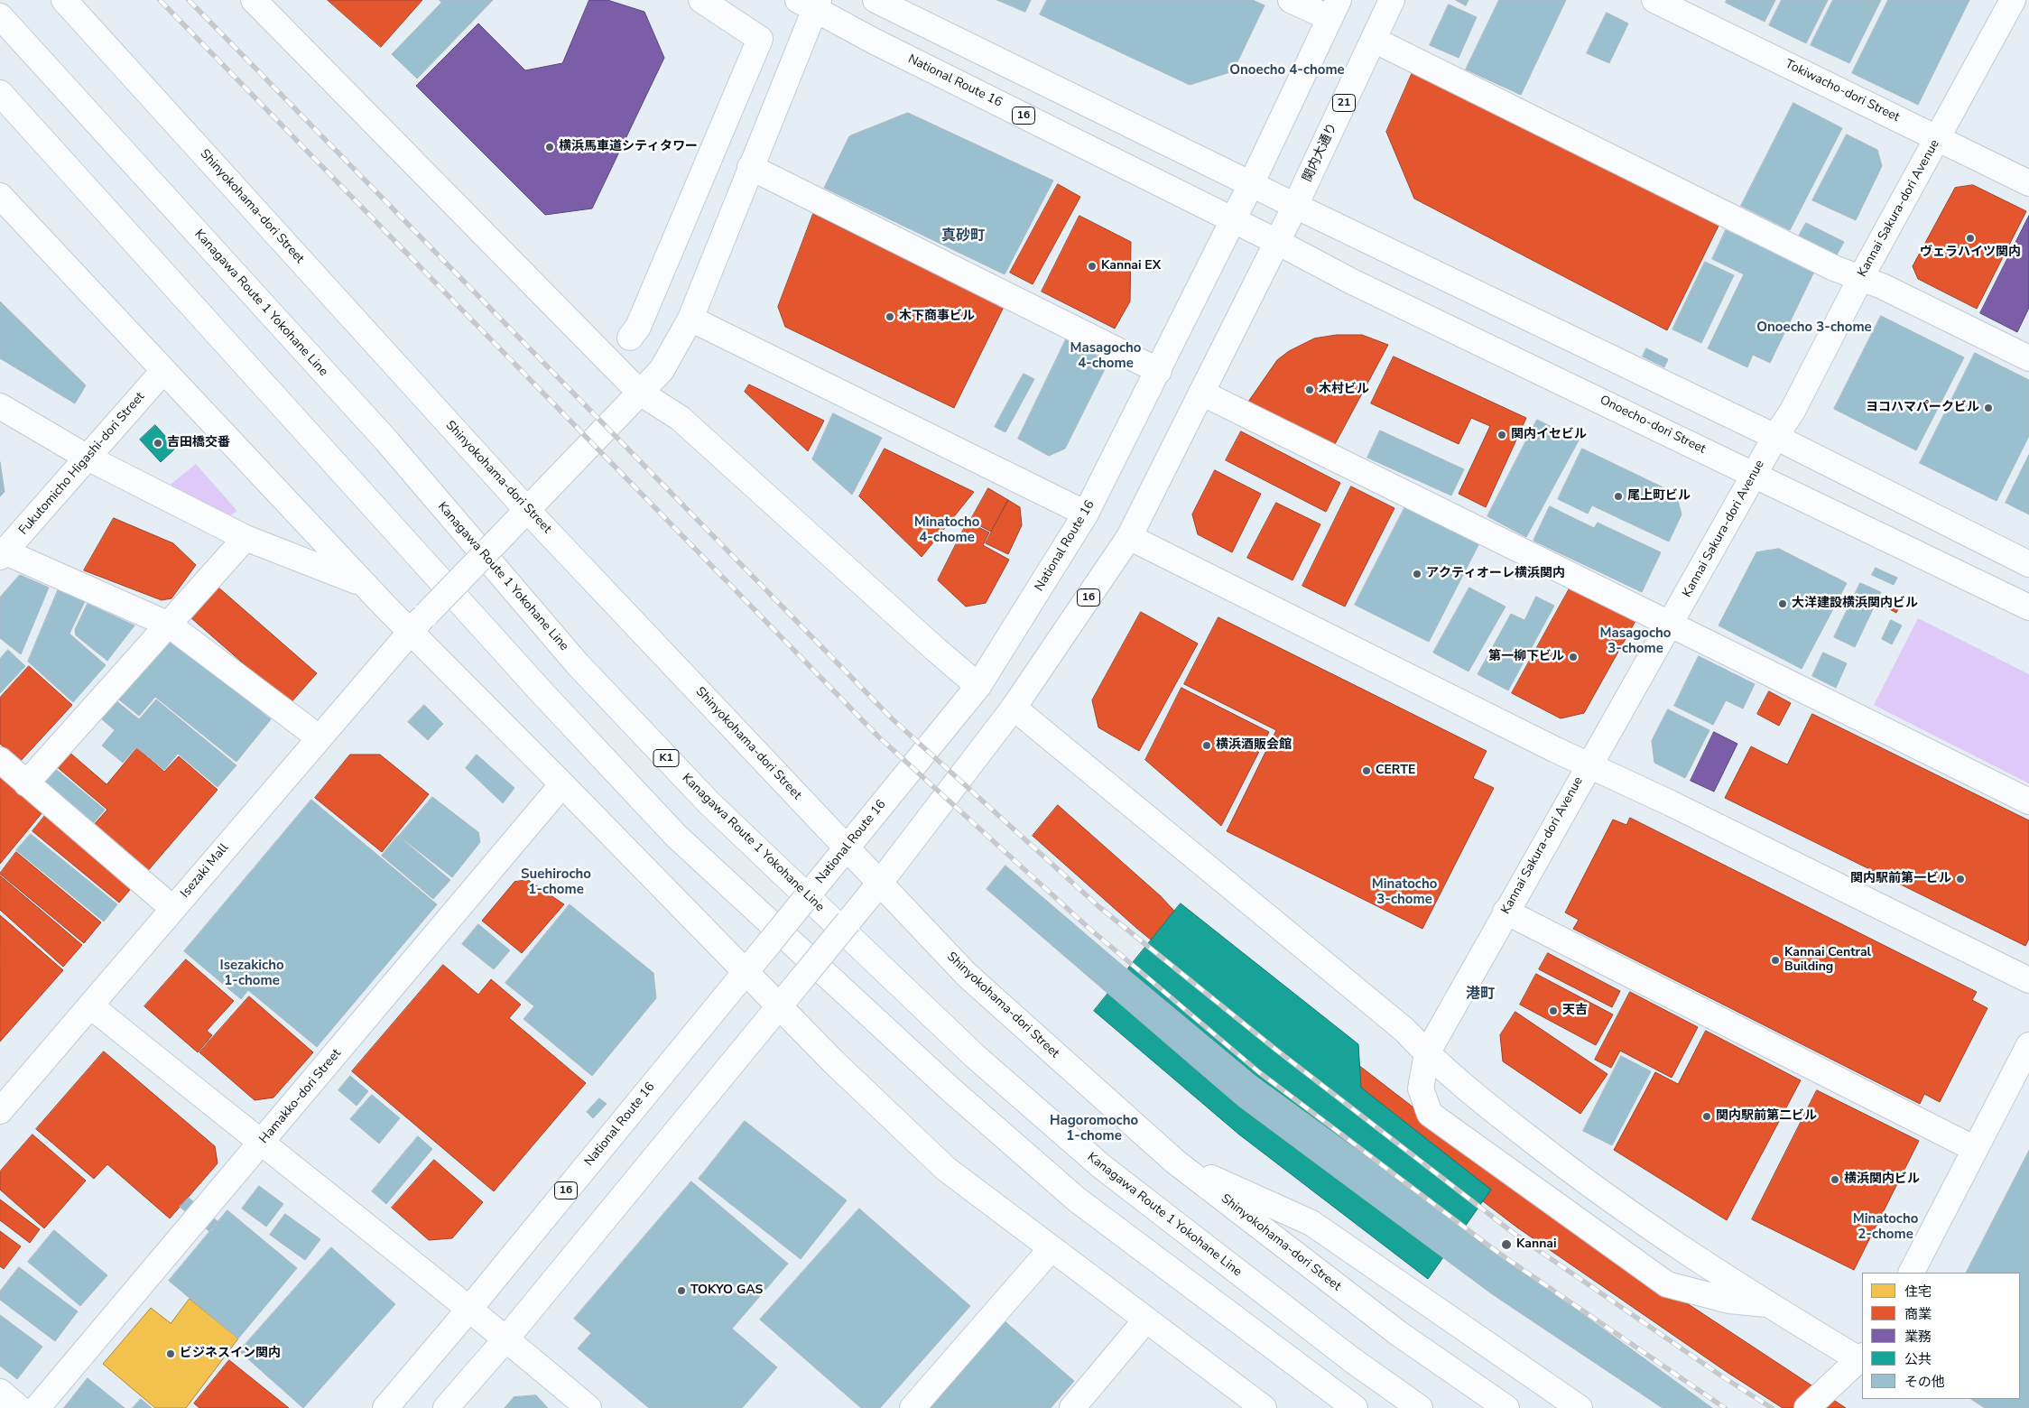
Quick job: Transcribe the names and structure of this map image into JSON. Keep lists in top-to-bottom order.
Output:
{
  "streets": {
    "main road": [
      "National Route 16",
      "Tokiwacho-dori Street",
      "21",
      "16",
      "関内大通り",
      "Shinyokohama-dori Street",
      "Kannai Sakura-dori Avenue",
      "Kanagawa Route 1 Yokohane Line",
      "Onoecho-dori Street",
      "Fukutomicho Higashi-dori Street",
      "K1",
      "Isezaki Mall",
      "Hamakko-dori Street"
    ]
  },
  "crossings": [
    ["National Route 16", "16"],
    ["National Route 16", "Shinyokohama-dori Street"],
    ["National Route 16", "Onoecho-dori Street"],
    ["National Route 16", "Isezaki Mall"],
    ["Tokiwacho-dori Street", "Kannai Sakura-dori Avenue"],
    ["16", "関内大通り"],
    ["16", "Shinyokohama-dori Street"],
    ["16", "Onoecho-dori Street"],
    ["Shinyokohama-dori Street", "Isezaki Mall"],
    ["Kannai Sakura-dori Avenue", "Onoecho-dori Street"]
  ],
  "districts": [
    "Onoecho 4-chome",
    "真砂町",
    "Onoecho 3-chome",
    "Masagocho 4-chome",
    "Minatocho 4-chome",
    "Masagocho 3-chome",
    "Suehirocho 1-chome",
    "Minatocho 3-chome",
    "Isezakicho 1-chome",
    "港町",
    "Hagoromocho 1-chome",
    "Minatocho 2-chome"
  ],
  "places": [
    "横浜馬車道シティタワー",
    "ヴェラハイツ関内",
    "Kannai EX",
    "木下商事ビル",
    "木村ビル",
    "ヨコハマパークビル",
    "関内イセビル",
    "吉田橋交番",
    "尾上町ビル",
    "アクティオーレ横浜関内",
    "大洋建設横浜関内ビル",
    "第一柳下ビル",
    "横浜酒販会館",
    "CERTE",
    "関内駅前第一ビル",
    "Kannai Central Building",
    "天吉",
    "関内駅前第二ビル",
    "横浜関内ビル",
    "Kannai",
    "TOKYO GAS",
    "ビジネスイン関内"
  ],
  "legend": [
    "住宅",
    "商業",
    "業務",
    "公共",
    "その他"
  ]
}
